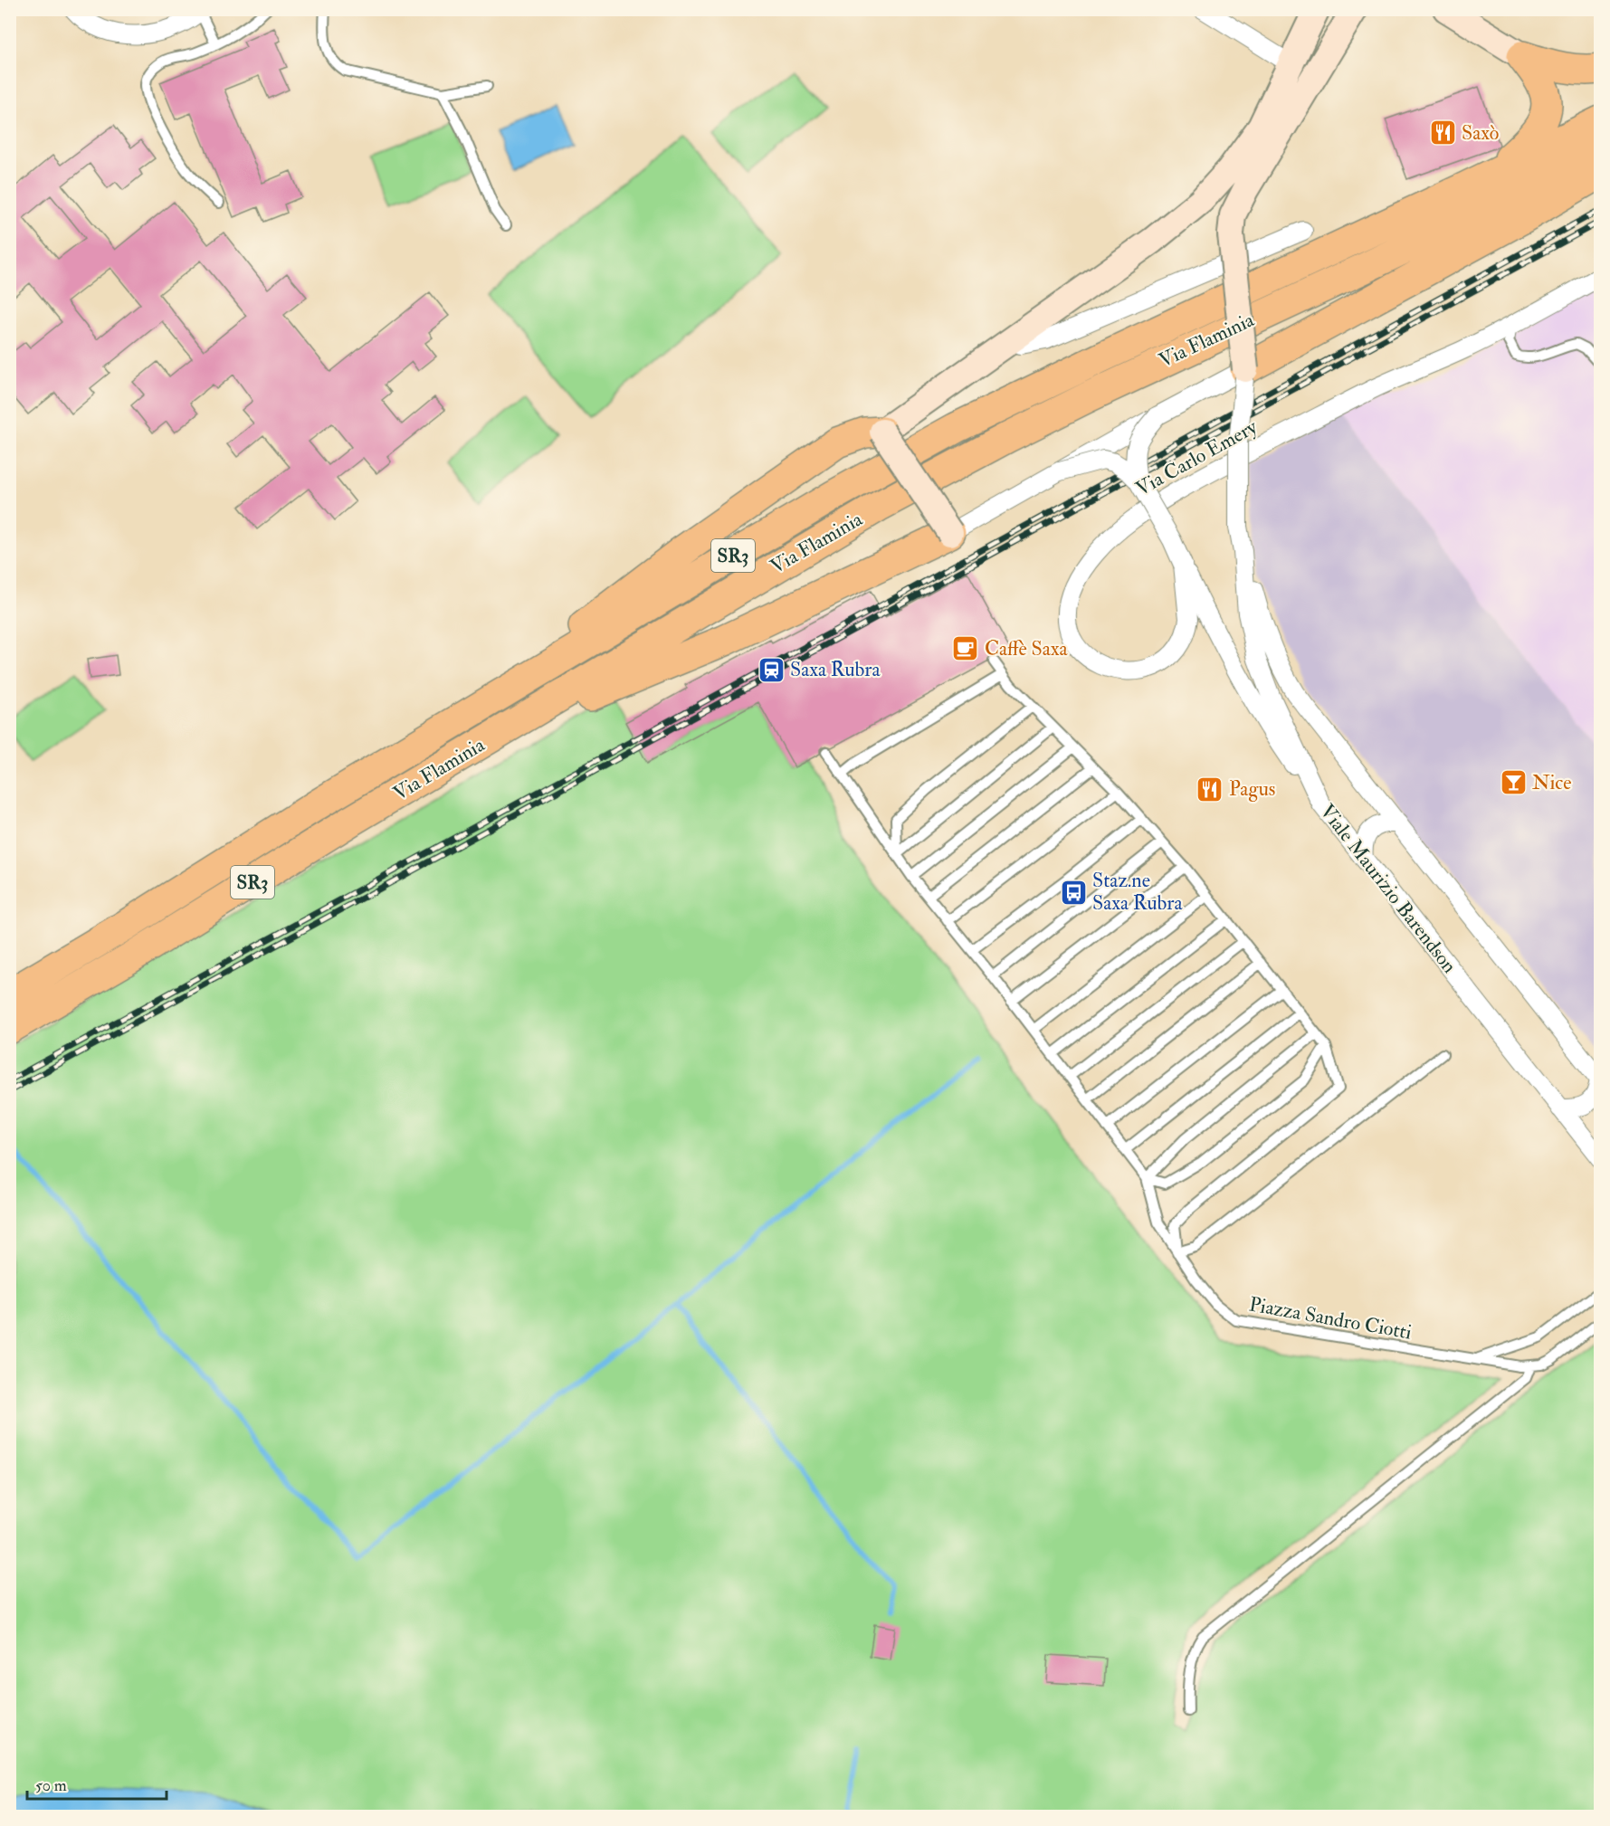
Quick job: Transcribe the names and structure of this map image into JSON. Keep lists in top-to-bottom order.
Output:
{
  "streets": {
    "highway": ["Via Flaminia", "SR3"],
    "street": ["Via Carlo Emery", "Viale Maurizio Barendson"],
    "lane": ["Piazza Sandro Ciotti"]
  },
  "places": {
    "restaurant": ["Saxò", "Pagus"],
    "cafe": ["Caffè Saxa"],
    "station": ["Saxa Rubra"],
    "bar": ["Nice"],
    "bus stop": ["Staz.ne Saxa Rubra"]
  },
  "scale_bar": "50 m"
}
